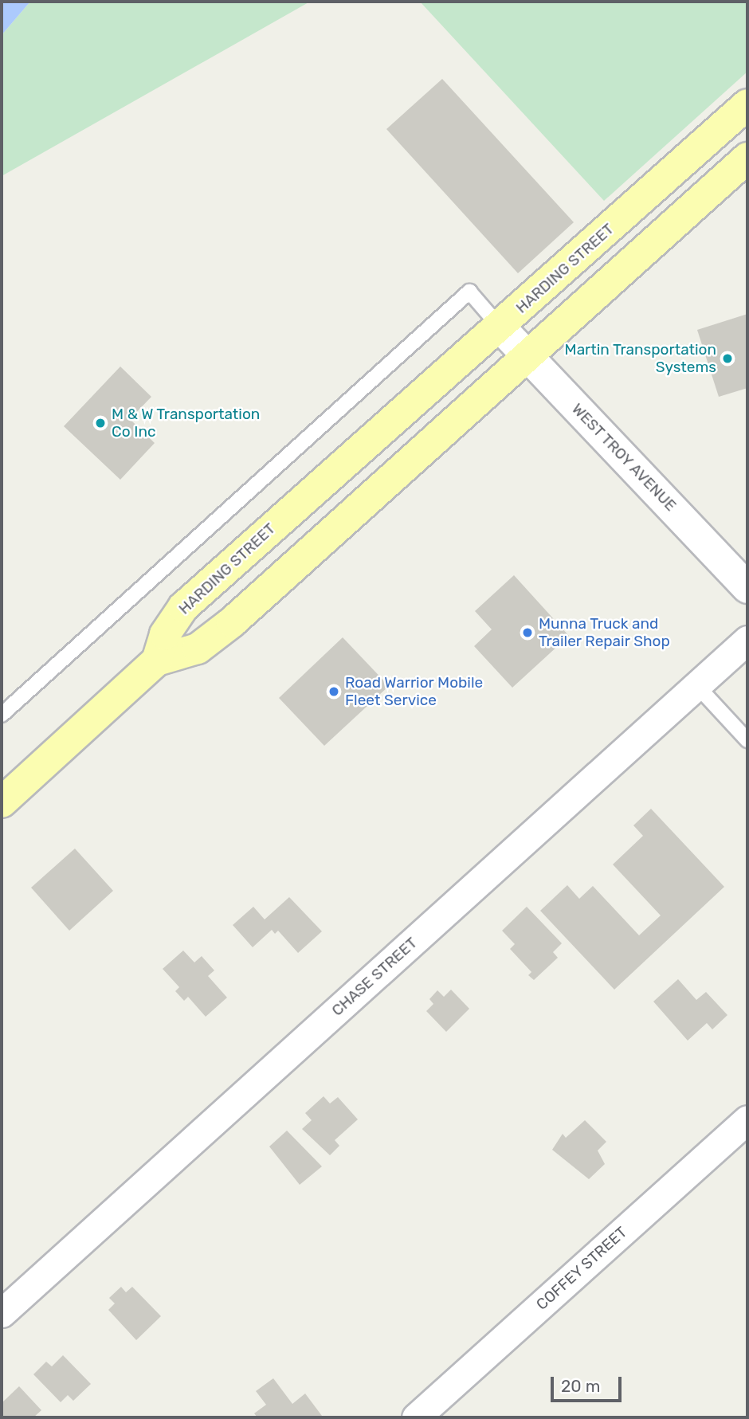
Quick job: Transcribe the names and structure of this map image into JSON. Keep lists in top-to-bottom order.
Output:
{
  "streets": {
    "main road": ["HARDING STREET", "WEST TROY AVENUE"],
    "street": ["CHASE STREET", "COFFEY STREET"]
  },
  "crossings": [
    ["HARDING STREET", "WEST TROY AVENUE"]
  ],
  "places": [
    "Martin Transportation Systems",
    "M & W Transportation Co Inc",
    "Munna Truck and Trailer Repair Shop",
    "Road Warrior Mobile Fleet Service"
  ],
  "scale_bar": "20 m"
}
